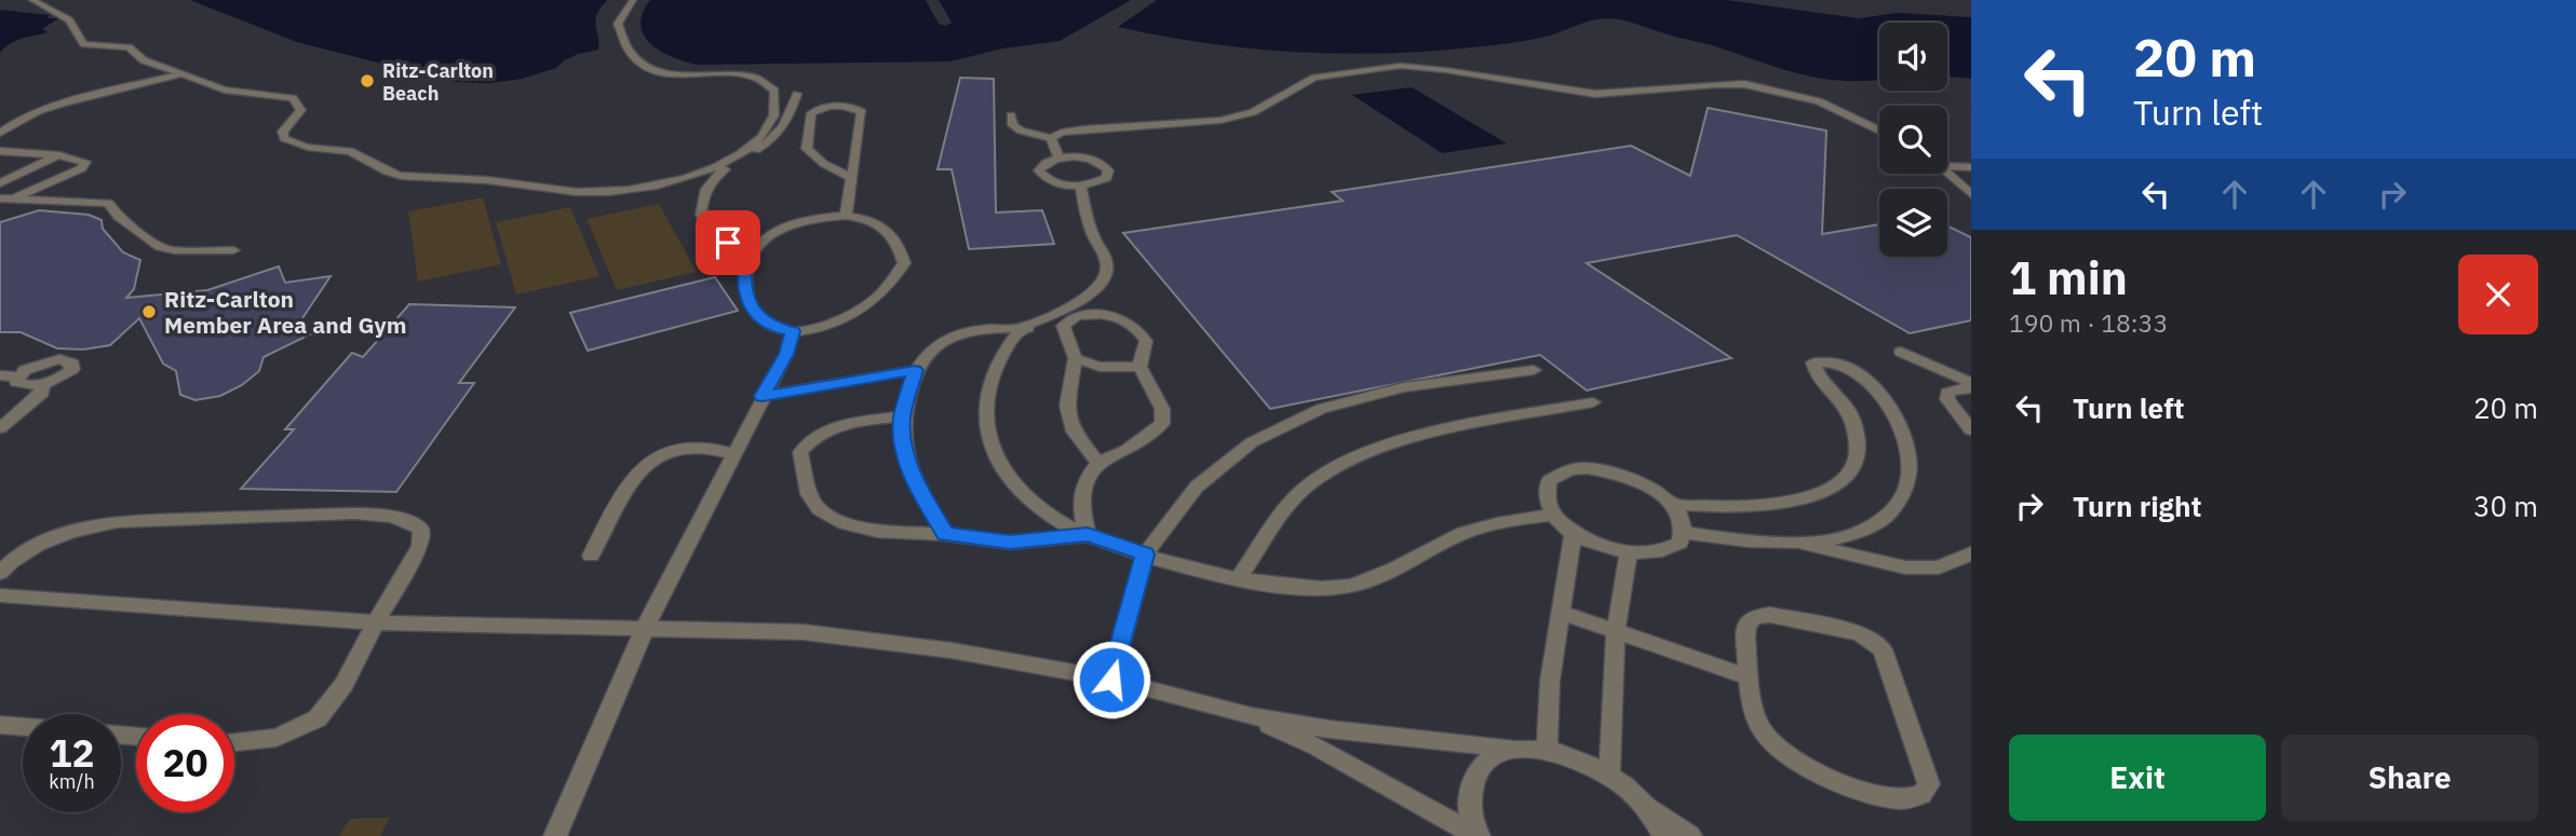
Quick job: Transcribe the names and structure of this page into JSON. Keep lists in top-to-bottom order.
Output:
{
  "places": ["Ritz-Carlton Beach", "Ritz-Carlton Member Area and Gym"],
  "page": {
    "turn": ["20 m", "Turn left"],
    "heading": ["1 min", "190 m · 18:33"],
    "list": [
      {
        "name": "Turn left",
        "value": "20 m"
      },
      {
        "name": "Turn right",
        "value": "30 m"
      }
    ],
    "speed": "12 km/h",
    "limit": "20",
    "buttons": ["Exit", "Share"]
  }
}
